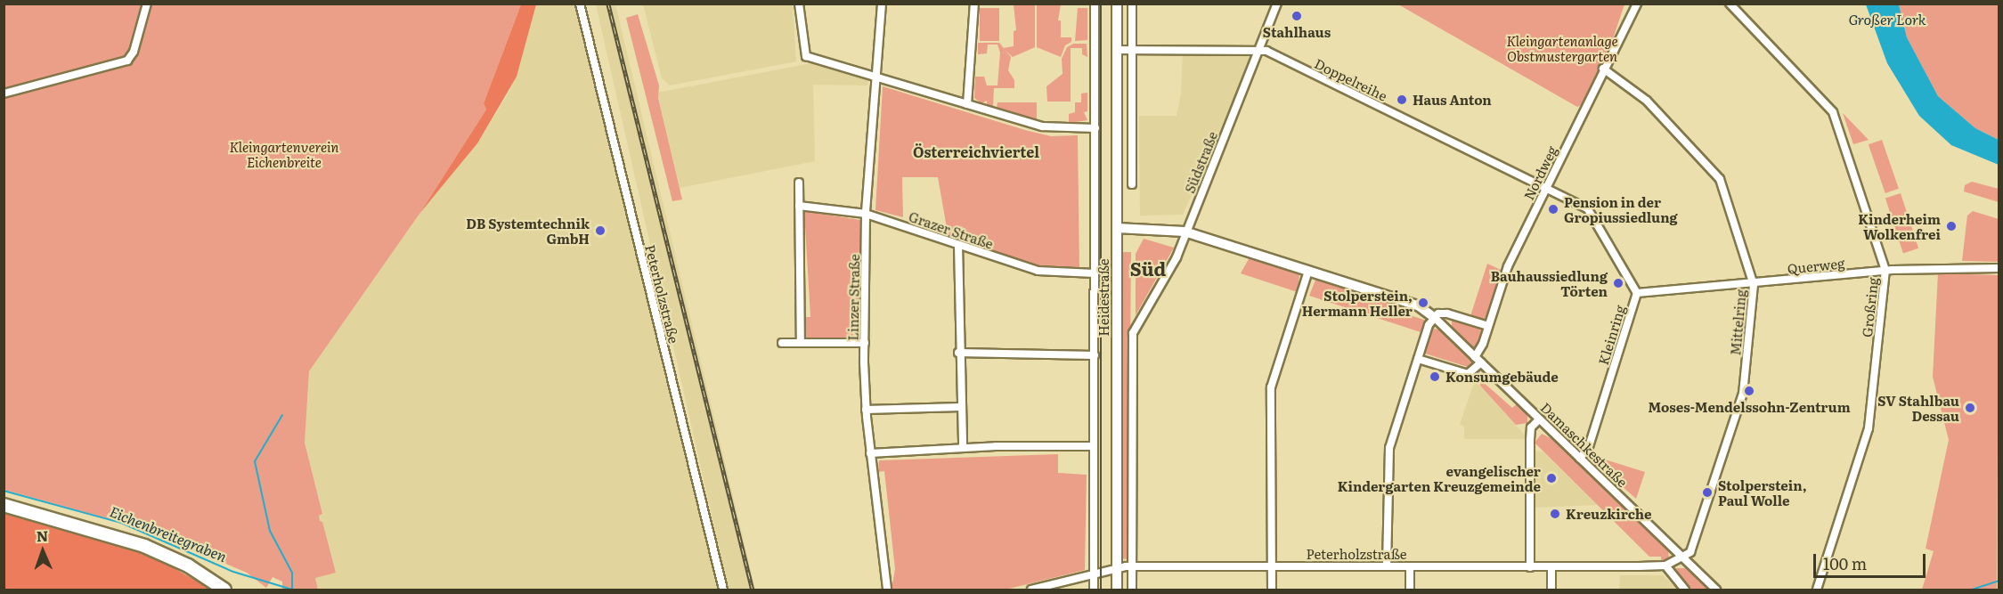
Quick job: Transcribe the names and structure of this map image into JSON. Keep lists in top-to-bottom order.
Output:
{
  "streets": {
    "street": [
      "Doppelreihe",
      "Südstraße",
      "Nordweg",
      "Grazer Straße",
      "Querweg",
      "Peterholzstraße",
      "Linzer Straße",
      "Heidestraße",
      "Großring",
      "Mittelring",
      "Kleinring",
      "Damaschkestraße"
    ]
  },
  "crossings": [
    ["Doppelreihe", "Südstraße"],
    ["Doppelreihe", "Nordweg"],
    ["Doppelreihe", "Kleinring"],
    ["Südstraße", "Peterholzstraße"],
    ["Südstraße", "Damaschkestraße"],
    ["Nordweg", "Mittelring"],
    ["Nordweg", "Kleinring"],
    ["Nordweg", "Damaschkestraße"],
    ["Grazer Straße", "Linzer Straße"],
    ["Grazer Straße", "Heidestraße"],
    ["Querweg", "Großring"],
    ["Querweg", "Mittelring"],
    ["Querweg", "Kleinring"],
    ["Peterholzstraße", "Heidestraße"],
    ["Peterholzstraße", "Mittelring"],
    ["Peterholzstraße", "Damaschkestraße"],
    ["Heidestraße", "Damaschkestraße"],
    ["Mittelring", "Damaschkestraße"],
    ["Kleinring", "Damaschkestraße"]
  ],
  "districts": ["Österreichviertel", "Süd"],
  "water": ["Großer Lork", "Eichenbreitegraben"],
  "parks": ["Kleingartenanlage Obstmustergarten", "Kleingartenverein Eichenbreite"],
  "places": [
    "Stahlhaus",
    "Haus Anton",
    "Pension in der Gropiussiedlung",
    "Kinderheim Wolkenfrei",
    "DB Systemtechnik GmbH",
    "Bauhaussiedlung Törten",
    "Stolperstein, Hermann Heller",
    "Konsumgebäude",
    "Moses-Mendelssohn-Zentrum",
    "SV Stahlbau Dessau",
    "evangelischer Kindergarten Kreuzgemeinde",
    "Stolperstein, Paul Wolle",
    "Kreuzkirche"
  ],
  "scale_bar": "100 m",
  "north": "top"
}
